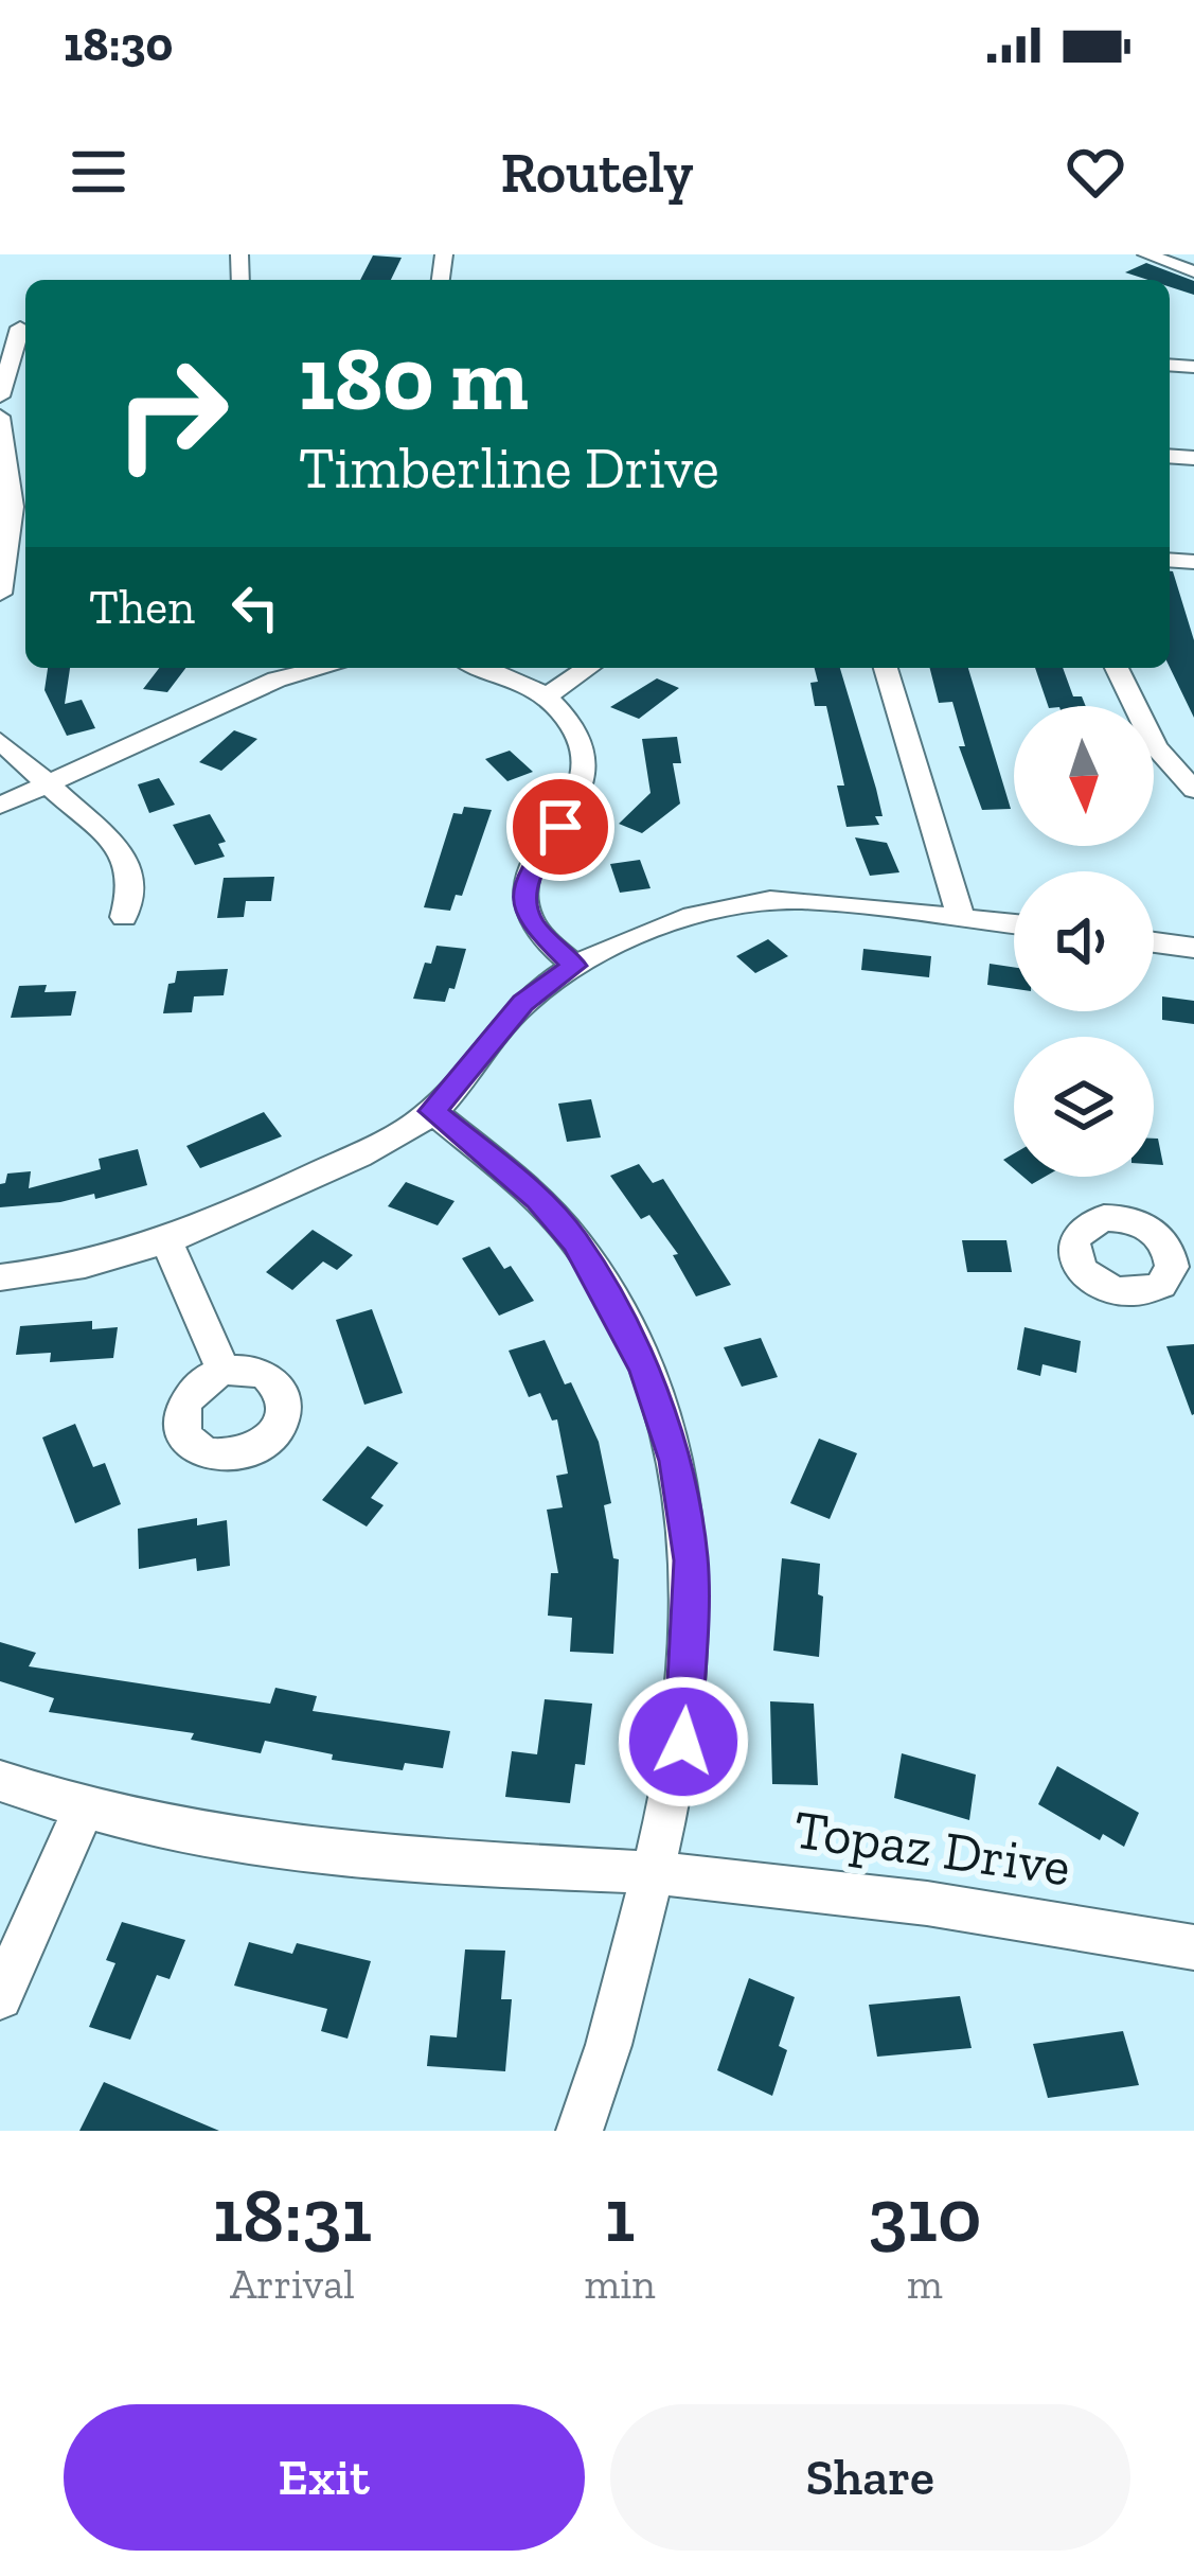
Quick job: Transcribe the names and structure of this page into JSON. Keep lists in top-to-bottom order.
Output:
{
  "streets": {
    "street": ["Topaz Drive"]
  },
  "north": "bottom",
  "page": {
    "status": "18:30",
    "header": "Routely",
    "turn": ["180 m", "Timberline Drive"],
    "then": "Then",
    "eta": [
      "18:31",
      "Arrival",
      "1",
      "min",
      "310",
      "m"
    ],
    "buttons": ["Exit", "Share"]
  }
}
